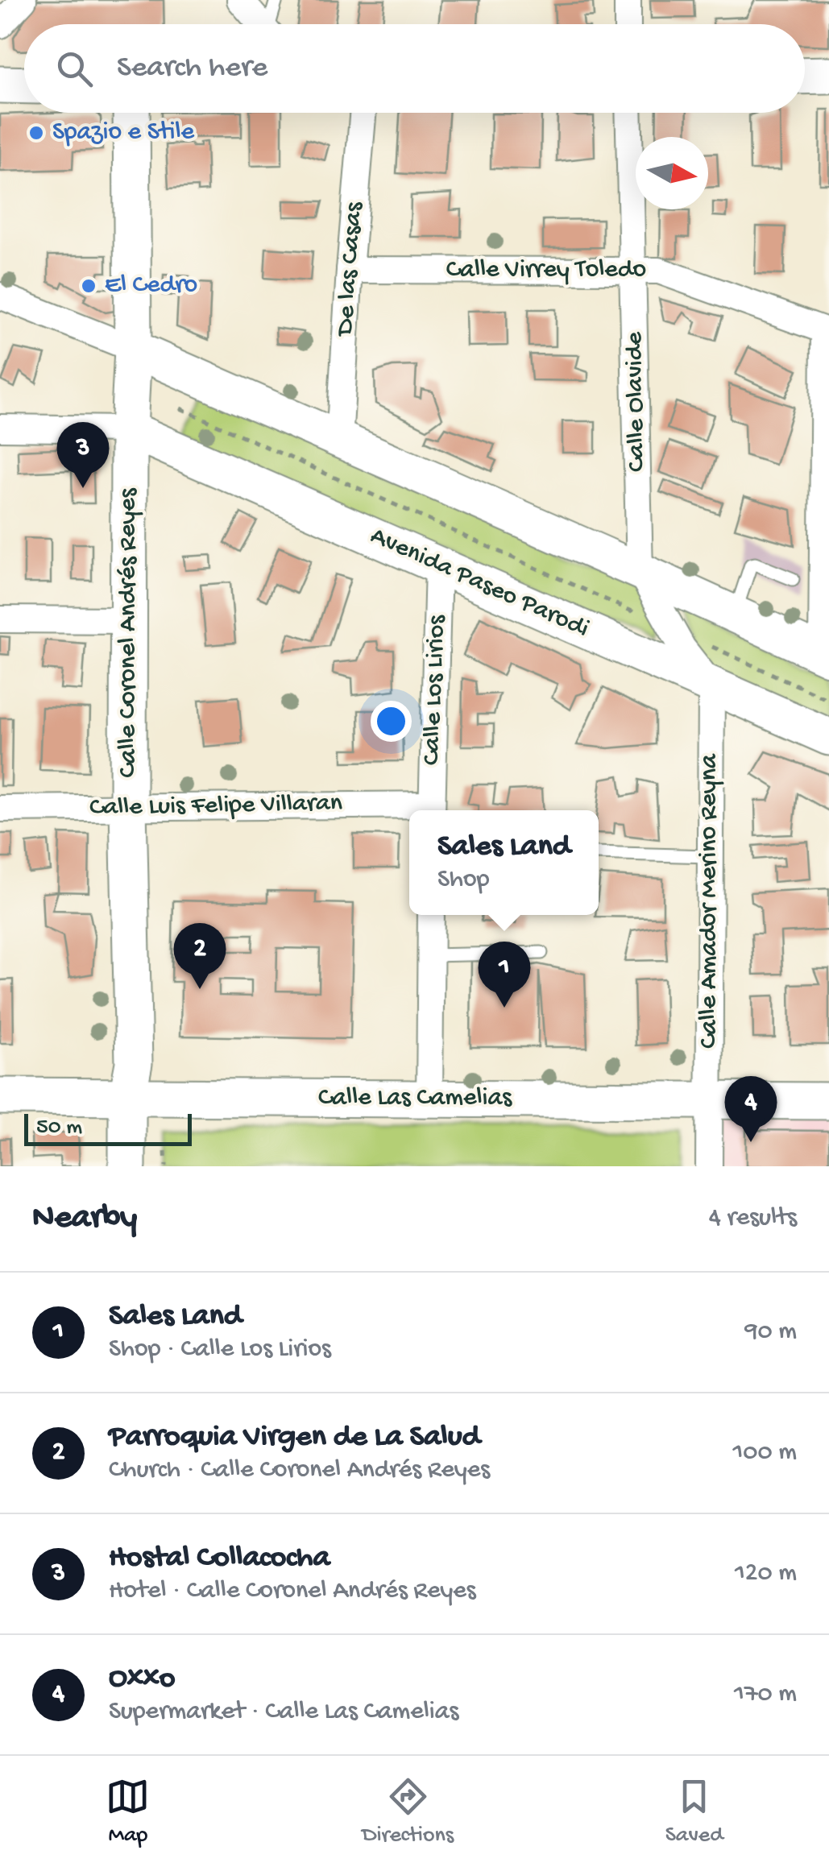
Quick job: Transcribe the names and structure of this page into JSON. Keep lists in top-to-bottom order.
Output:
{
  "streets": {
    "street": [
      "De las Casas",
      "Calle Virrey Toledo",
      "Calle Olavide",
      "Avenida Paseo Parodi",
      "Calle Coronel Andrés Reyes",
      "Calle Los Lirios",
      "Calle Luis Felipe Villaran",
      "Calle Amador Merino Reyna",
      "Calle Las Camelias"
    ]
  },
  "crossings": [
    ["De las Casas", "Calle Virrey Toledo"],
    ["Calle Virrey Toledo", "Calle Olavide"],
    ["Calle Olavide", "Avenida Paseo Parodi"],
    ["Calle Olavide", "Calle Amador Merino Reyna"],
    ["Avenida Paseo Parodi", "Calle Coronel Andrés Reyes"],
    ["Avenida Paseo Parodi", "Calle Los Lirios"],
    ["Avenida Paseo Parodi", "Calle Amador Merino Reyna"],
    ["Calle Coronel Andrés Reyes", "Calle Luis Felipe Villaran"],
    ["Calle Coronel Andrés Reyes", "Calle Las Camelias"],
    ["Calle Los Lirios", "Calle Luis Felipe Villaran"],
    ["Calle Amador Merino Reyna", "Calle Las Camelias"]
  ],
  "places": ["Spazio e Stile", "El Cedro"],
  "scale_bar": "50 m",
  "north": "right",
  "page": {
    "search": "Search here",
    "pins": [
      "3",
      "2",
      "1",
      "4"
    ],
    "popup": ["Sales Land", "Shop"],
    "scale": "50 m",
    "heading": ["Nearby", "4 results"],
    "list": [
      {
        "mark": "1",
        "name": "Sales Land",
        "note": "Shop · Calle Los Lirios",
        "value": "90 m"
      },
      {
        "mark": "2",
        "name": "Parroquia Virgen de La Salud",
        "note": "Church · Calle Coronel Andrés Reyes",
        "value": "100 m"
      },
      {
        "mark": "3",
        "name": "Hostal Collacocha",
        "note": "Hotel · Calle Coronel Andrés Reyes",
        "value": "120 m"
      },
      {
        "mark": "4",
        "name": "Oxxo",
        "note": "Supermarket · Calle Las Camelias",
        "value": "170 m"
      }
    ],
    "nav": ["Map", "Directions", "Saved"]
  }
}
